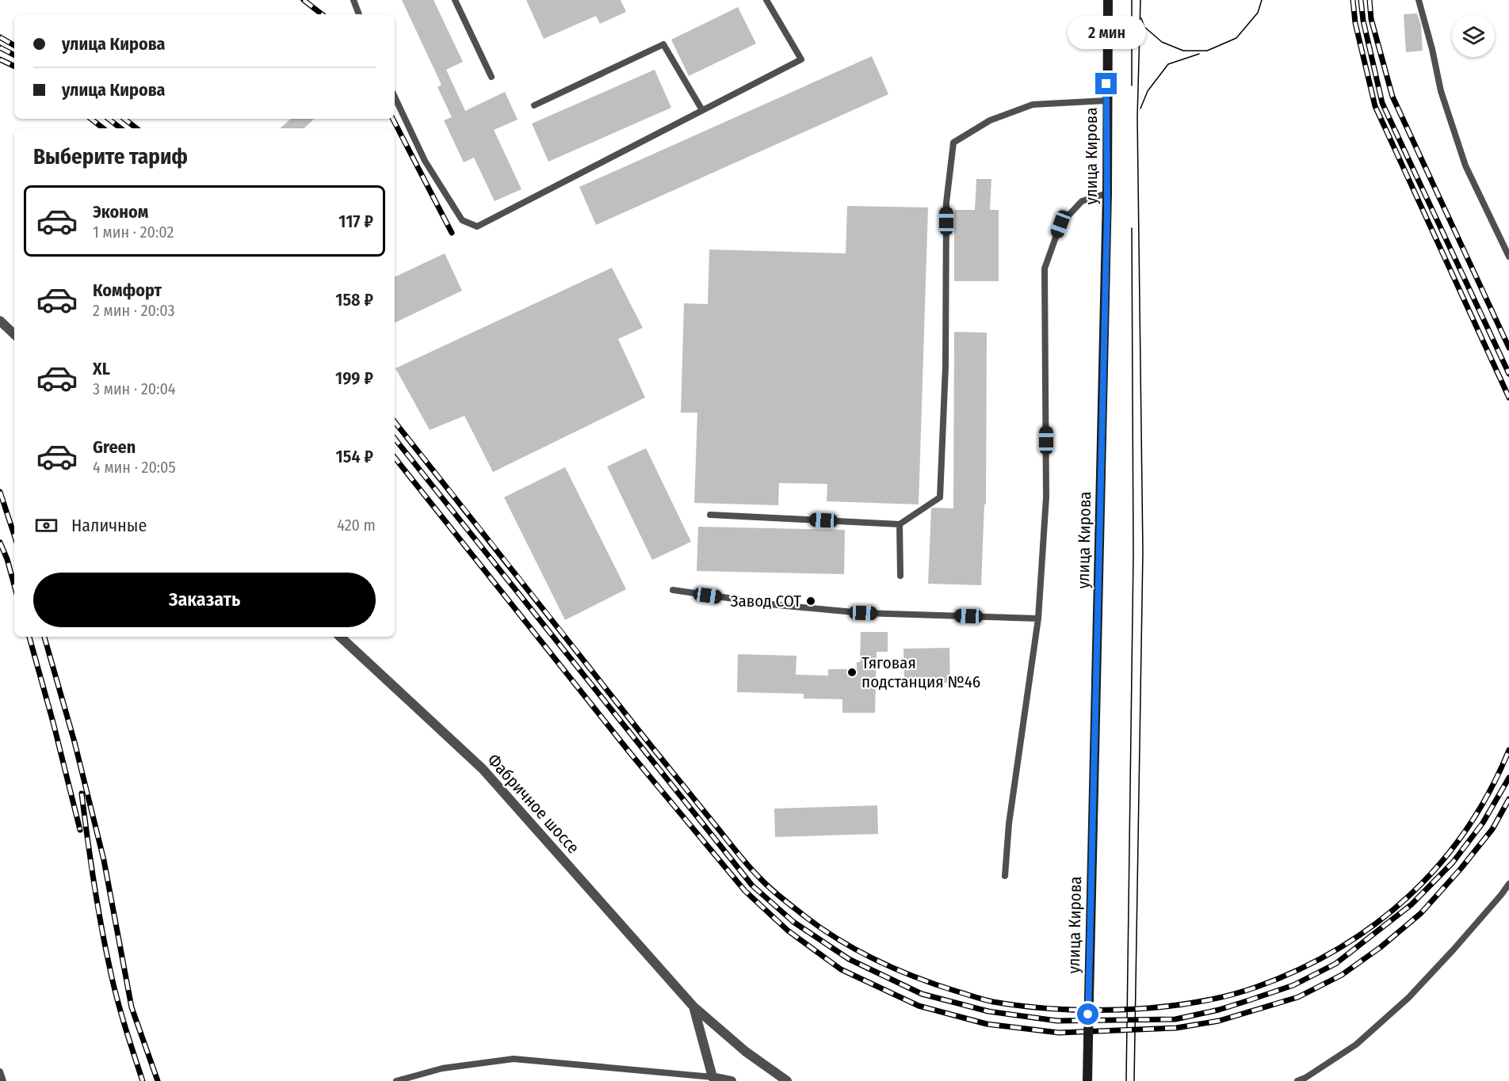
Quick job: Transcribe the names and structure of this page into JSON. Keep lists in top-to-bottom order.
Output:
{
  "streets": {
    "main road": ["улица Кирова"],
    "street": ["Фабричное шоссе"]
  },
  "places": ["Завод СОТ", "Тяговая подстанция №46"],
  "page": {
    "banner": ["улица Кирова", "улица Кирова"],
    "bubble": "2 мин",
    "heading": "Выберите тариф",
    "list": [
      {
        "name": "Эконом",
        "note": "1 мин · 20:02",
        "value": "117 ₽"
      },
      {
        "name": "Комфорт",
        "note": "2 мин · 20:03",
        "value": "158 ₽"
      },
      {
        "name": "XL",
        "note": "3 мин · 20:04",
        "value": "199 ₽"
      },
      {
        "name": "Green",
        "note": "4 мин · 20:05",
        "value": "154 ₽"
      }
    ],
    "pay": ["Наличные", "420 m"],
    "buttons": "Заказать"
  }
}
